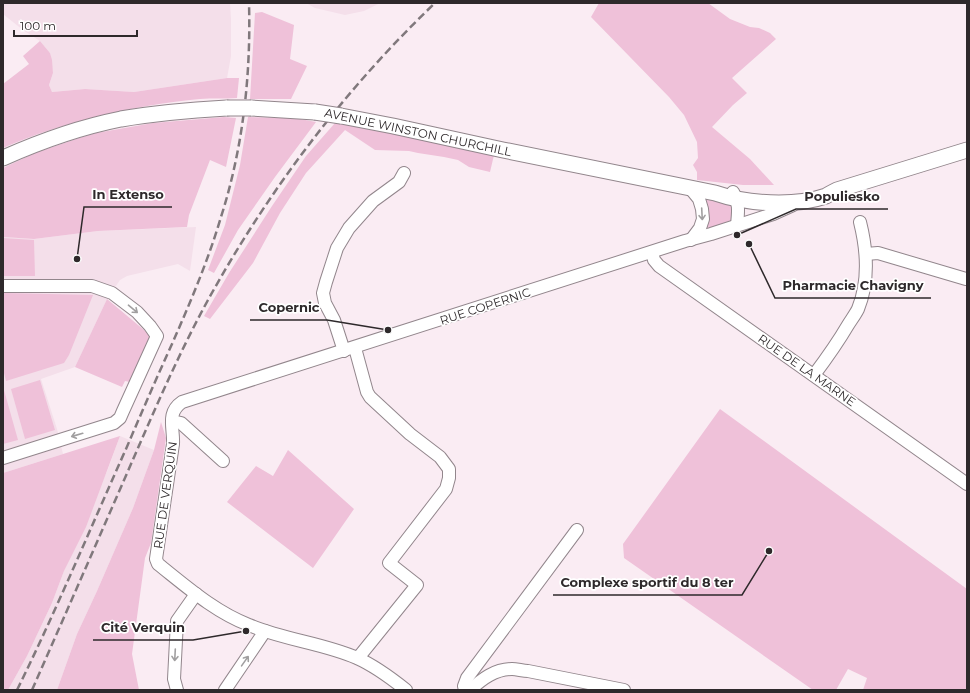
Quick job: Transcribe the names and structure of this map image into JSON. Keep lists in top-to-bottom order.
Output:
{
  "streets": {
    "main road": ["AVENUE WINSTON CHURCHILL"],
    "street": ["RUE COPERNIC", "RUE DE LA MARNE", "RUE DE VERQUIN"]
  },
  "crossings": [
    ["AVENUE WINSTON CHURCHILL", "RUE COPERNIC"],
    ["RUE COPERNIC", "RUE DE LA MARNE"],
    ["RUE COPERNIC", "RUE DE VERQUIN"]
  ],
  "places": [
    "Populiesko",
    "Pharmacie Chavigny",
    "In Extenso",
    "Copernic",
    "Complexe sportif du 8 ter",
    "Cité Verquin"
  ],
  "scale_bar": "100 m"
}
